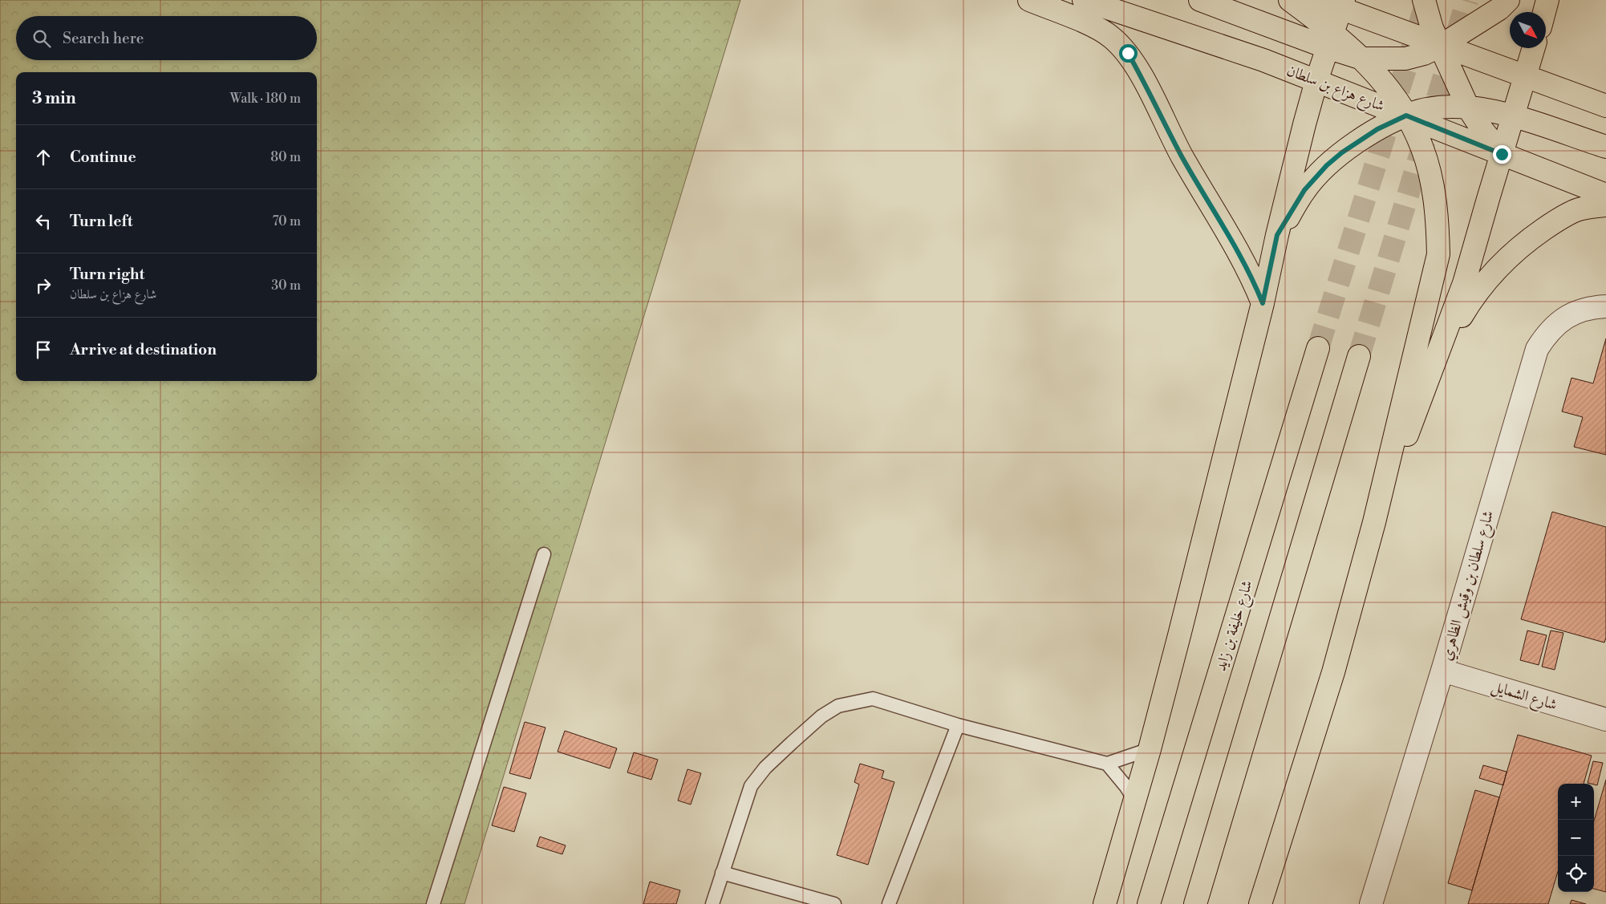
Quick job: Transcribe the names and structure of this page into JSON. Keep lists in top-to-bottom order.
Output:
{
  "streets": {
    "main road": ["شارع هزاع بن سلطان", "شارع خليفة بن زايد"],
    "street": ["شارع سلطان بن وقيش الظاهري", "شارع الشمايل"]
  },
  "crossings": [
    ["شارع سلطان بن وقيش الظاهري", "شارع الشمايل"]
  ],
  "north": "bottom right",
  "page": {
    "search": "Search here",
    "heading": ["3 min", "Walk · 180 m"],
    "list": [
      ["Continue", "80 m"],
      ["Turn left", "70 m"],
      ["Turn right", "شارع هزاع بن سلطان", "30 m"],
      "Arrive at destination"
    ],
    "map_buttons": ["+", "−"]
  }
}
